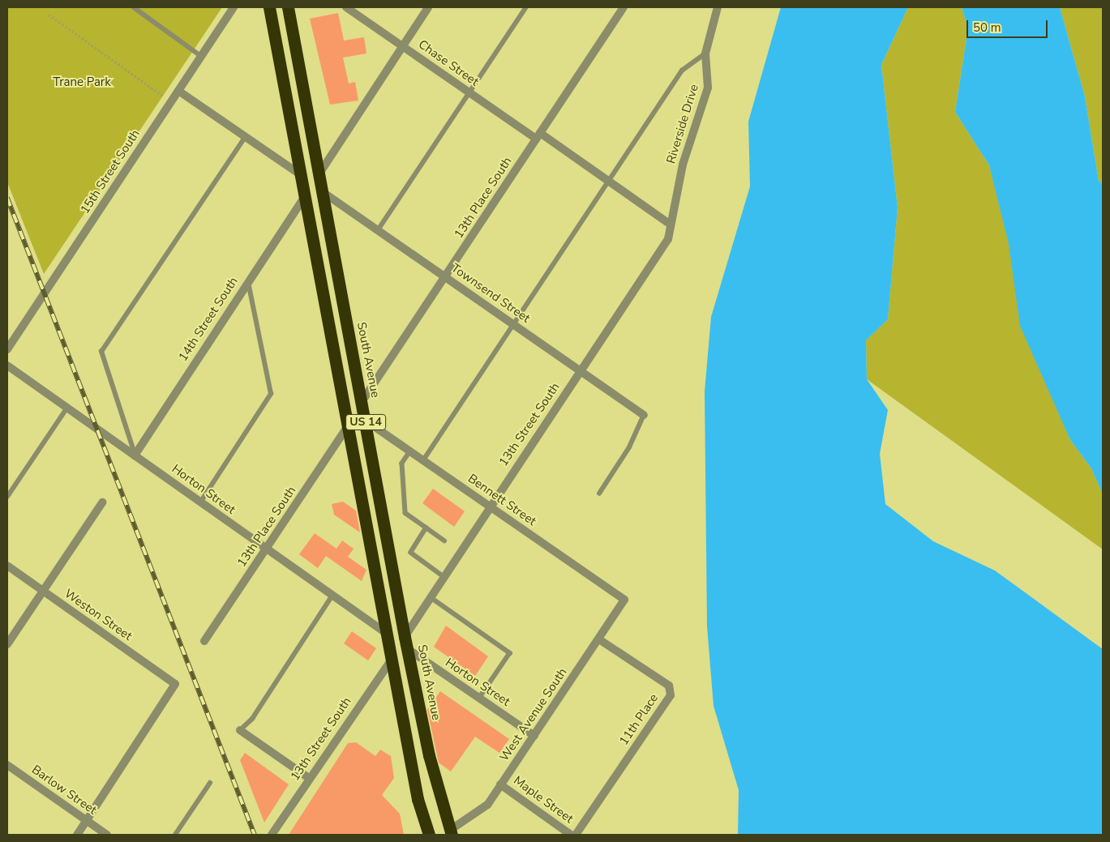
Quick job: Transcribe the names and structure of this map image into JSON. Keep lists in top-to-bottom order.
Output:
{
  "streets": {
    "highway": ["South Avenue", "US 14"],
    "street": [
      "Chase Street",
      "Riverside Drive",
      "15th Street South",
      "13th Place South",
      "Townsend Street",
      "14th Street South",
      "13th Street South",
      "Horton Street",
      "Bennett Street",
      "Weston Street",
      "West Avenue South",
      "11th Place",
      "Barlow Street",
      "Maple Street"
    ]
  },
  "crossings": [
    ["Chase Street", "Riverside Drive"],
    ["Chase Street", "13th Place South"],
    ["Chase Street", "13th Street South"],
    ["Riverside Drive", "13th Street South"],
    ["13th Place South", "Townsend Street"],
    ["13th Place South", "South Avenue"],
    ["13th Place South", "US 14"],
    ["13th Place South", "Horton Street"],
    ["Townsend Street", "South Avenue"],
    ["Townsend Street", "13th Street South"],
    ["14th Street South", "US 14"],
    ["14th Street South", "Horton Street"],
    ["South Avenue", "13th Street South"],
    ["South Avenue", "Horton Street"],
    ["South Avenue", "Bennett Street"],
    ["South Avenue", "West Avenue South"],
    ["US 14", "13th Street South"],
    ["US 14", "Horton Street"],
    ["13th Street South", "Horton Street"],
    ["13th Street South", "Bennett Street"],
    ["Horton Street", "West Avenue South"],
    ["Bennett Street", "West Avenue South"],
    ["Weston Street", "Barlow Street"],
    ["West Avenue South", "11th Place"],
    ["West Avenue South", "Maple Street"]
  ],
  "parks": ["Trane Park"],
  "scale_bar": "50 m"
}
